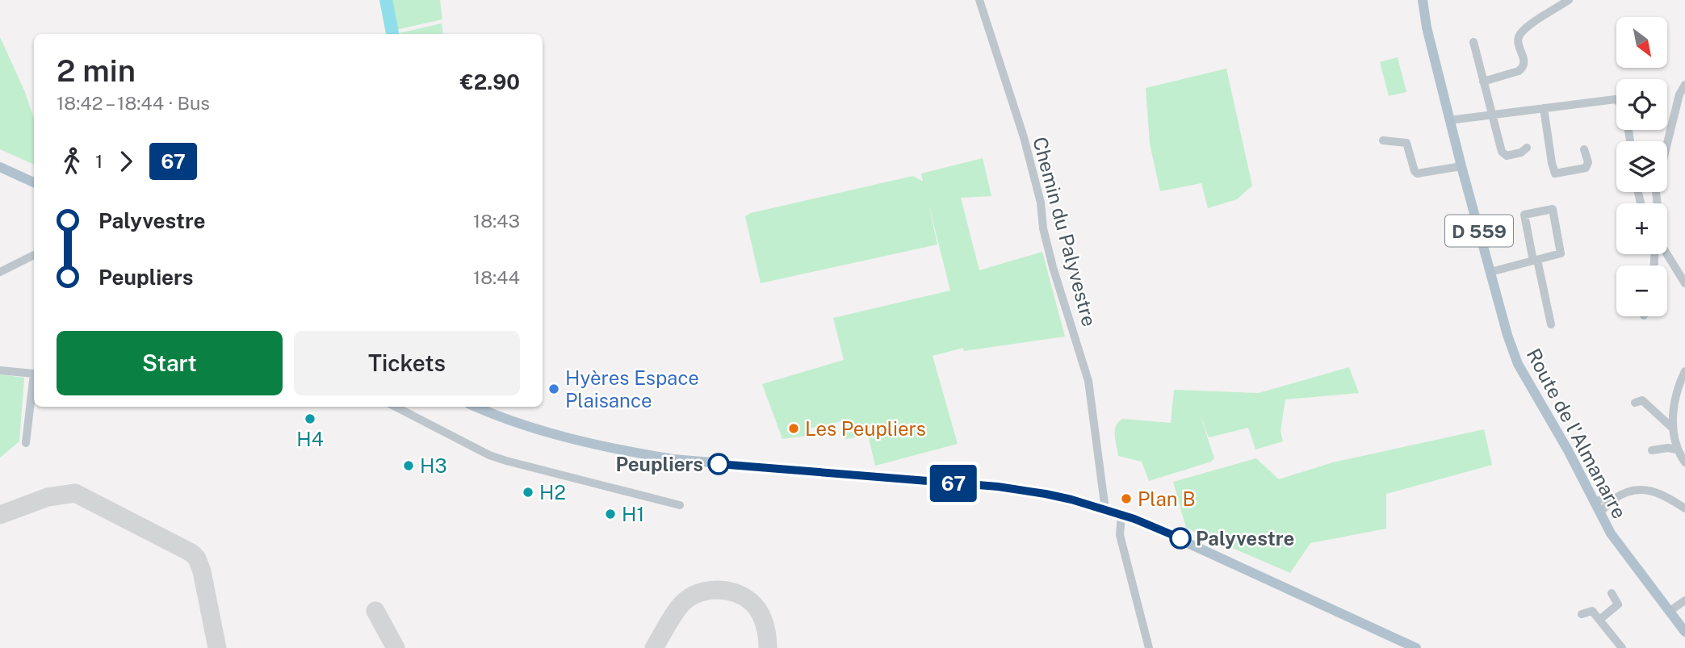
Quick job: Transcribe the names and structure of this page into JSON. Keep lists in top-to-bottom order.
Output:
{
  "streets": {
    "main road": ["D 559", "Route de l'Almanarre"],
    "street": ["Chemin du Palyvestre"]
  },
  "places": [
    "Hyères Espace Plaisance",
    "H4",
    "Les Peupliers",
    "Peupliers",
    "H3",
    "H2",
    "Plan B",
    "H1",
    "Palyvestre"
  ],
  "lines": ["bus line 67"],
  "north": "bottom right",
  "page": {
    "on_map": "67",
    "map_buttons": ["+", "−"],
    "heading": ["2 min", "18:42 – 18:44 · Bus", "€2.90"],
    "legs": ["1", "67"],
    "list": [
      {
        "name": "Palyvestre",
        "value": "18:43"
      },
      {
        "name": "Peupliers",
        "value": "18:44"
      }
    ],
    "buttons": ["Start", "Tickets"]
  }
}
